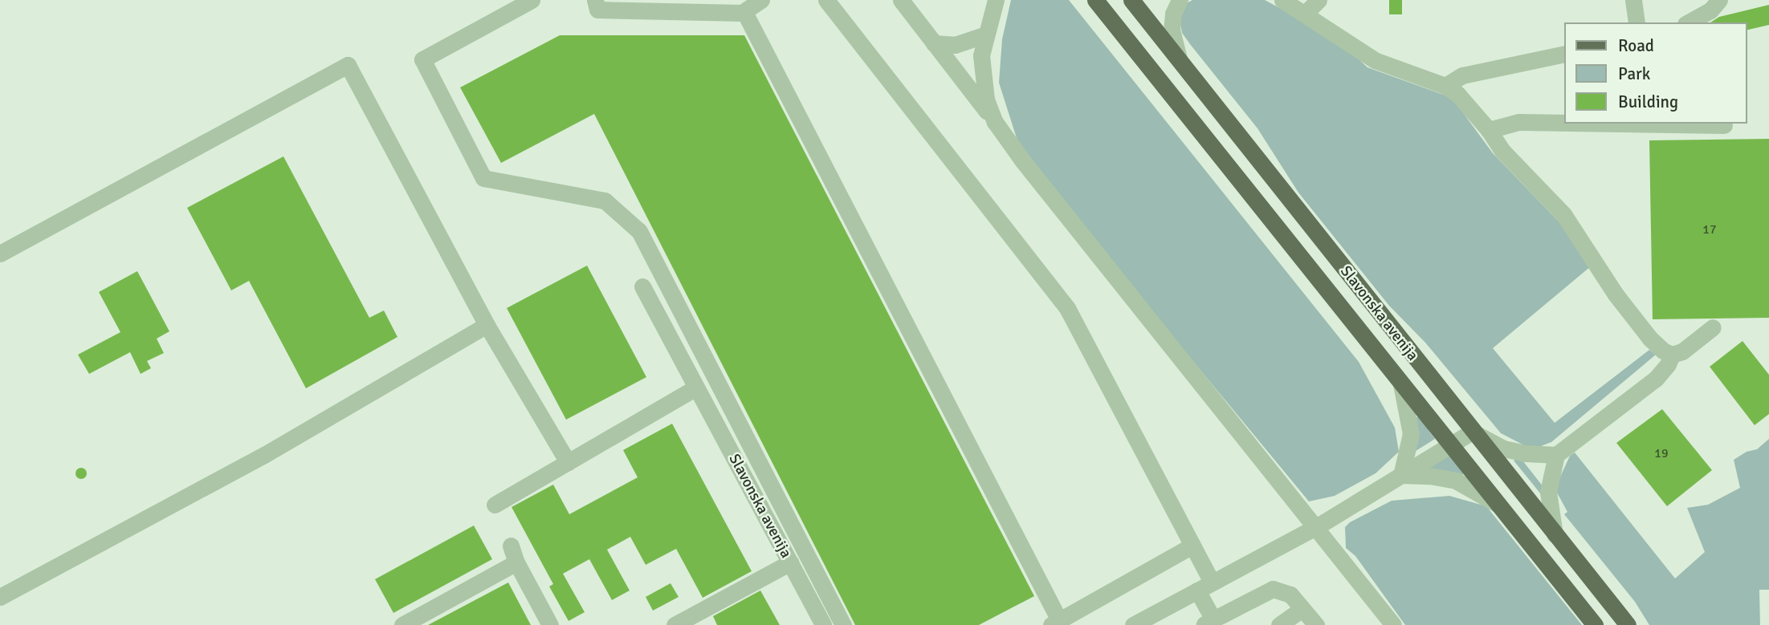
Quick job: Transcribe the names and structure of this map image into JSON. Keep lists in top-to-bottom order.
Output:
{
  "streets": {
    "main road": ["Slavonska avenija"]
  },
  "house_numbers": ["17", "19"],
  "legend": ["Road", "Park", "Building"]
}
